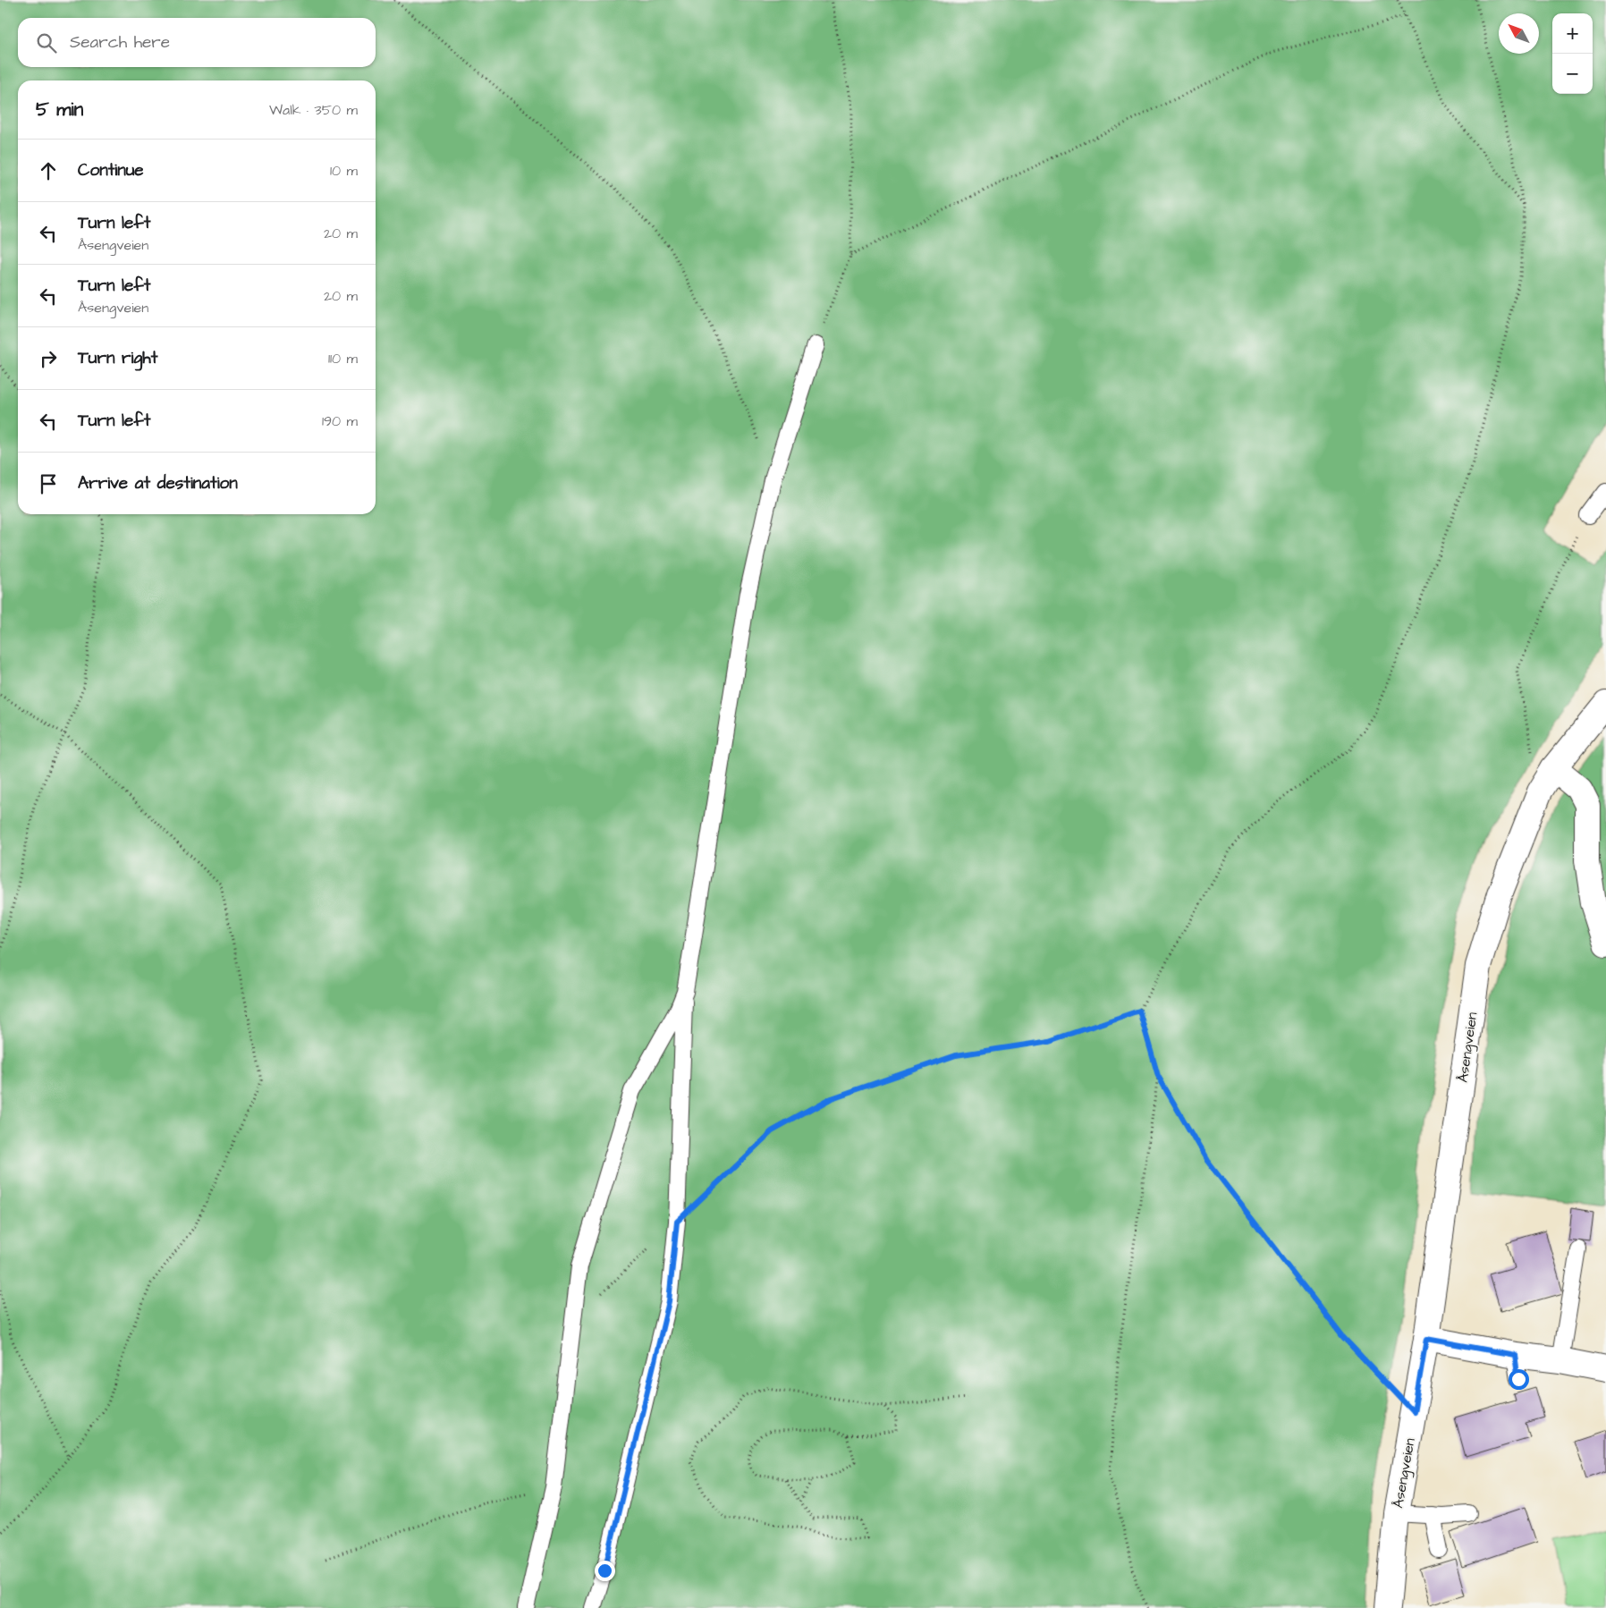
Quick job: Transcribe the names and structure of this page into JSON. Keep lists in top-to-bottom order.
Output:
{
  "streets": {
    "street": ["Åsengveien"]
  },
  "north": "top left",
  "page": {
    "map_buttons": ["+", "−"],
    "search": "Search here",
    "heading": ["5 min", "Walk · 350 m"],
    "list": [
      ["Continue", "10 m"],
      ["Turn left", "Åsengveien", "20 m"],
      ["Turn left", "Åsengveien", "20 m"],
      ["Turn right", "110 m"],
      ["Turn left", "190 m"],
      "Arrive at destination"
    ]
  }
}
